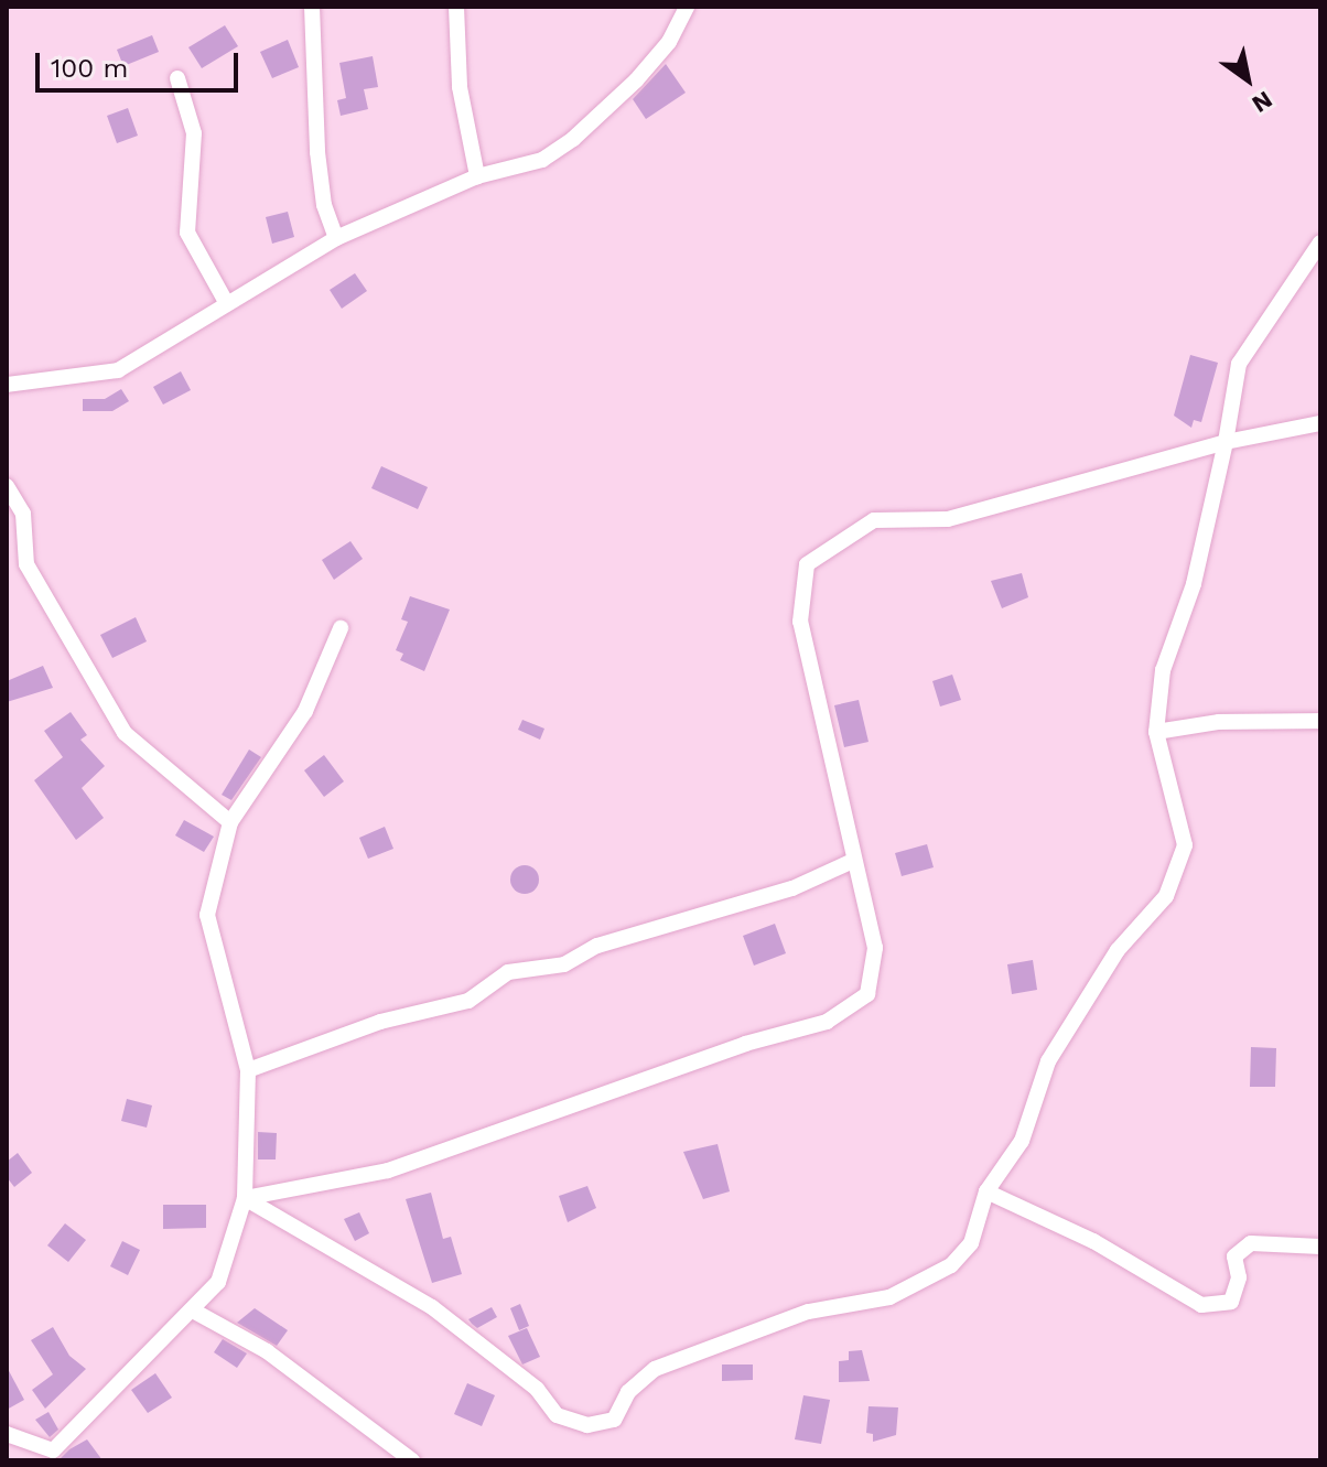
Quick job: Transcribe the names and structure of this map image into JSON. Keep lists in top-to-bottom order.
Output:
{
  "scale_bar": "100 m",
  "north": "bottom right"
}
